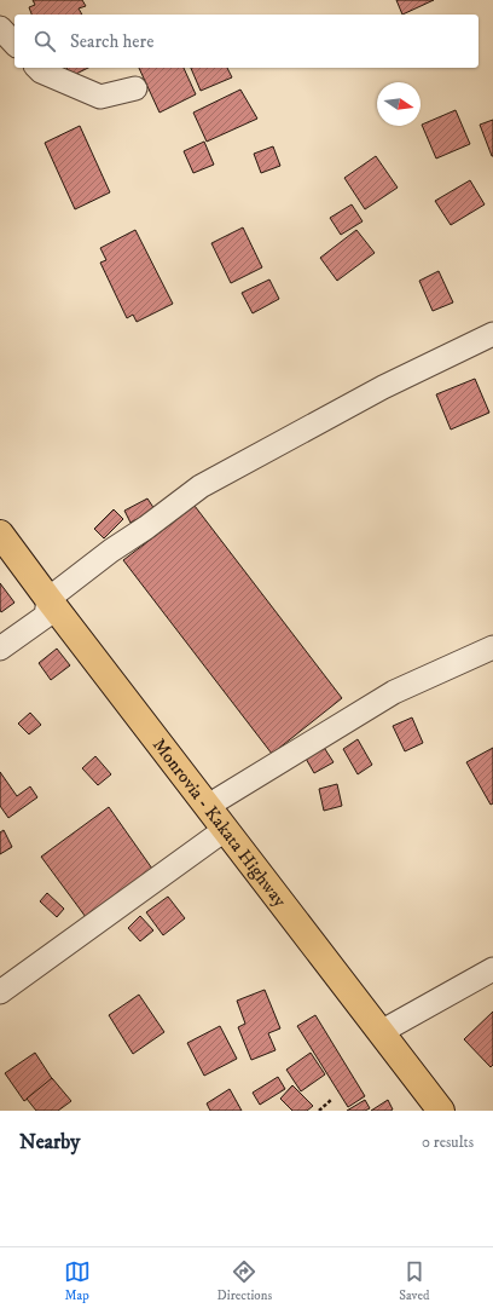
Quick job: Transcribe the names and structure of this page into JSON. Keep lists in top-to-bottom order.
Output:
{
  "streets": {
    "highway": ["Monrovia - Kakata Highway"]
  },
  "north": "right",
  "page": {
    "search": "Search here",
    "heading": ["Nearby", "0 results"],
    "nav": ["Map", "Directions", "Saved"]
  }
}
